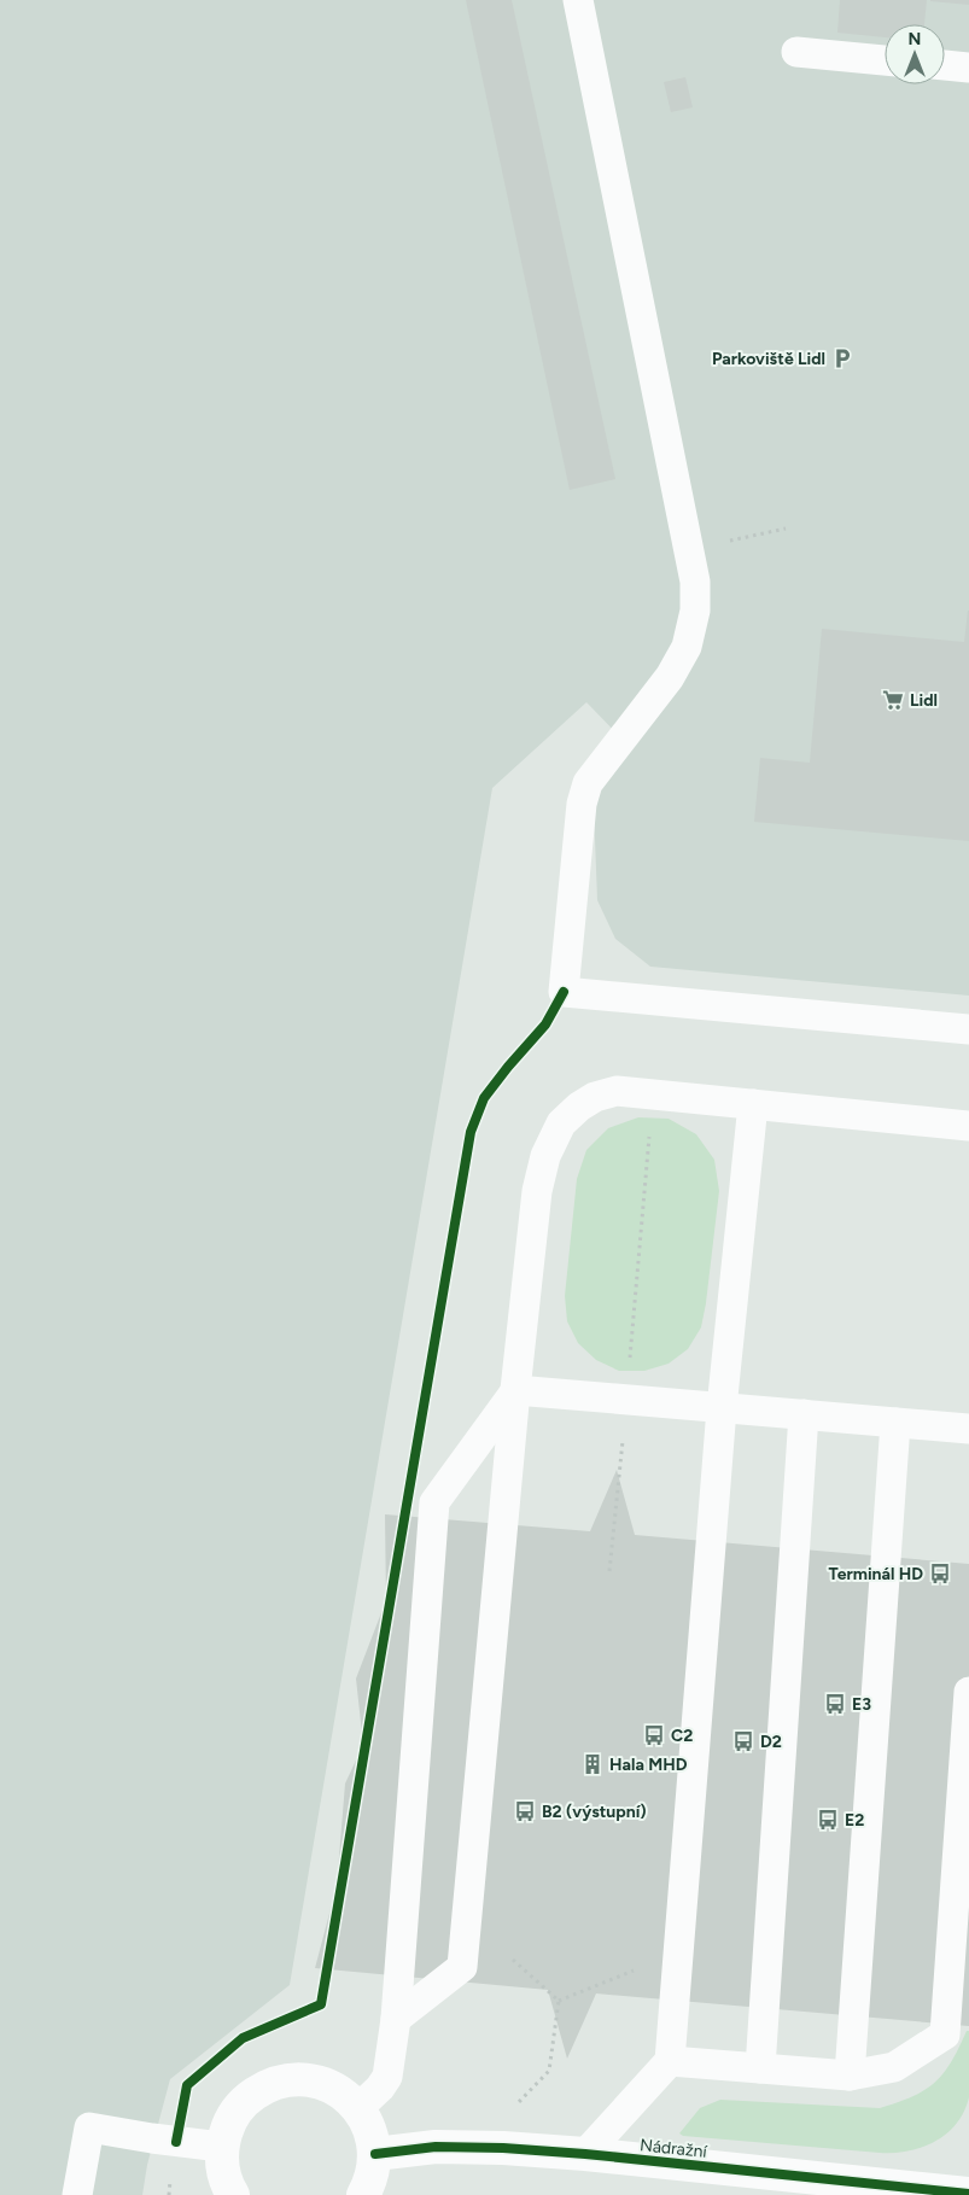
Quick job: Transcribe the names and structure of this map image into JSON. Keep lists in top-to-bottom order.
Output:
{
  "streets": {
    "street": ["Nádražní"]
  },
  "places": {
    "parking": ["Parkoviště Lidl"],
    "supermarket": ["Lidl"],
    "bus stop": [
      "Terminál HD",
      "E3",
      "C2",
      "D2",
      "B2 (výstupní)",
      "E2"
    ],
    "building": ["Hala MHD"]
  },
  "north": "top"
}
